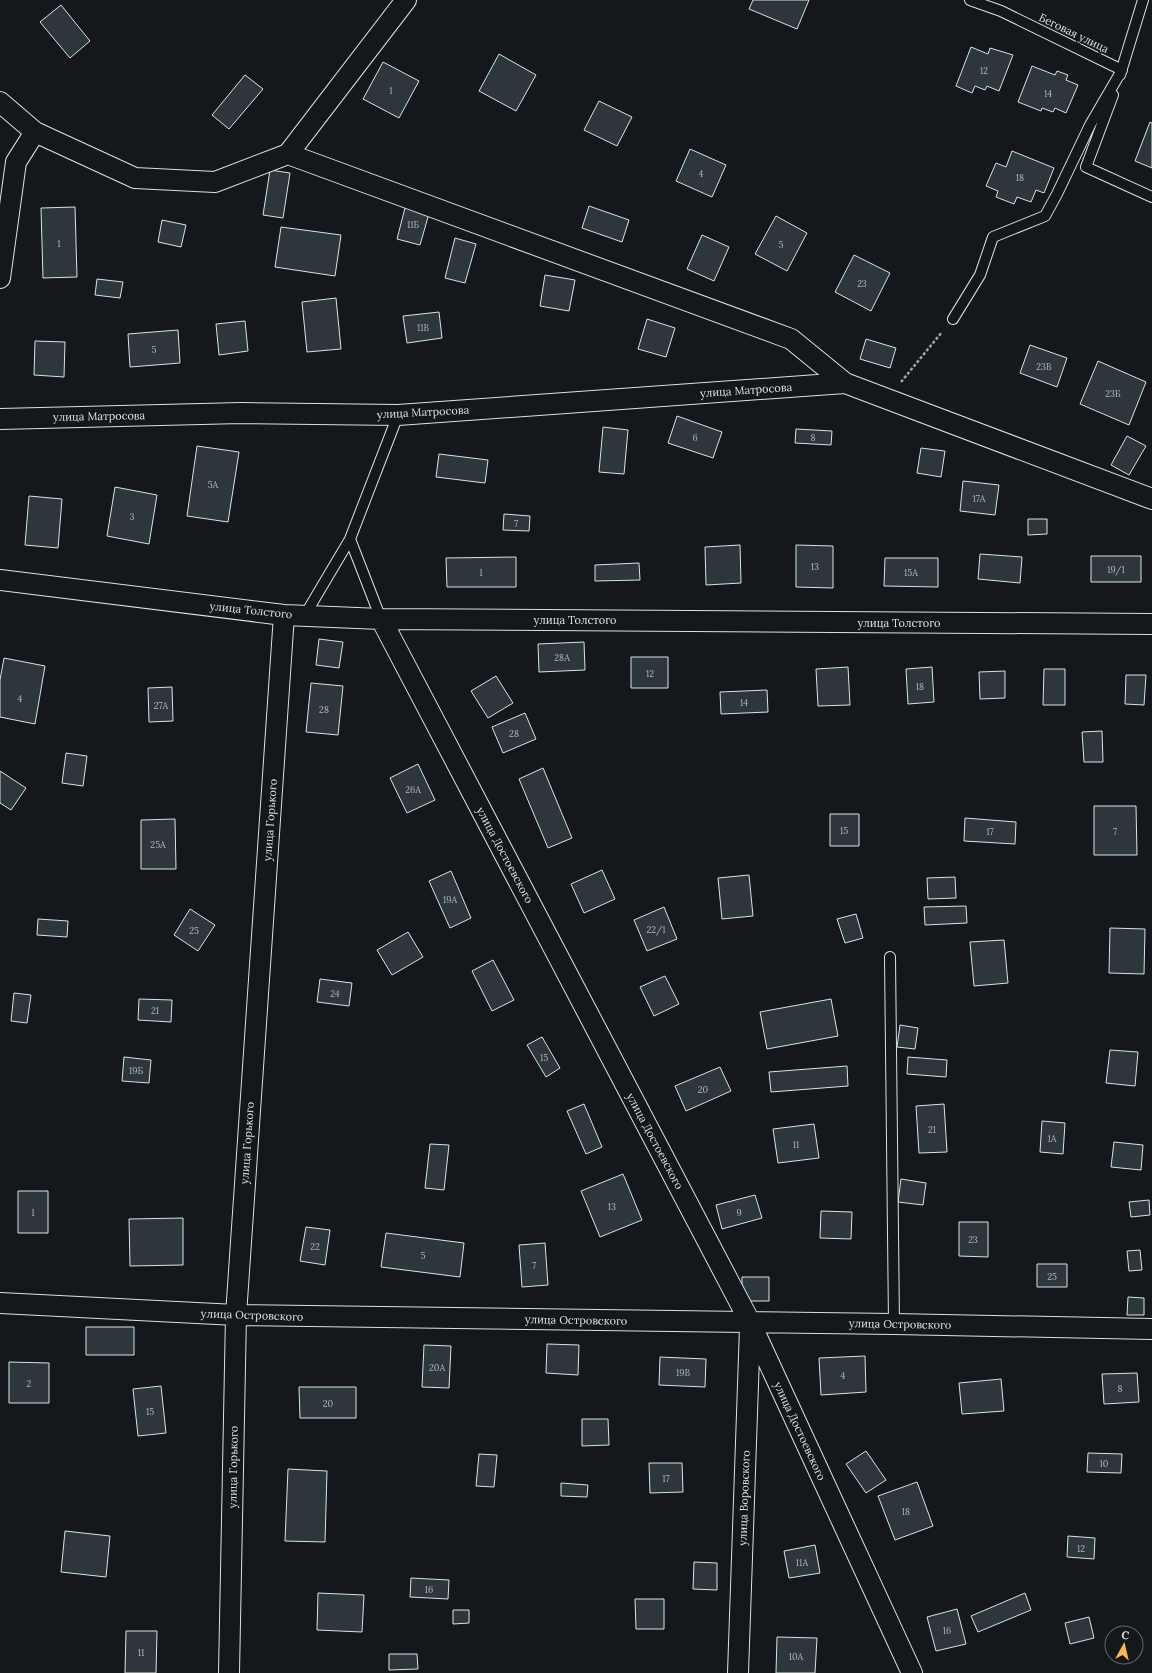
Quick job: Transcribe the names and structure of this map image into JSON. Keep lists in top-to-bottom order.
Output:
{
  "streets": {
    "street": [
      "улица Матросова",
      "улица Толстого",
      "улица Горького",
      "улица Достоевского",
      "улица Островского",
      "улица Воровского"
    ],
    "lane": ["Беговая улица"]
  },
  "crossings": [
    ["улица Толстого", "улица Горького"],
    ["улица Толстого", "улица Достоевского"],
    ["улица Горького", "улица Островского"],
    ["улица Достоевского", "улица Островского"],
    ["улица Достоевского", "улица Воровского"],
    ["улица Островского", "улица Воровского"]
  ],
  "house_numbers": [
    "12",
    "1",
    "14",
    "4",
    "18",
    "11Б",
    "1",
    "5",
    "23",
    "11В",
    "5",
    "23В",
    "23Б",
    "6",
    "8",
    "5А",
    "17А",
    "3",
    "7",
    "13",
    "19/1",
    "1",
    "15А",
    "28А",
    "12",
    "18",
    "4",
    "14",
    "27А",
    "28",
    "28",
    "26А",
    "15",
    "17",
    "7",
    "25А",
    "19А",
    "22/1",
    "25",
    "24",
    "21",
    "15",
    "19Б",
    "20",
    "21",
    "1А",
    "11",
    "13",
    "1",
    "9",
    "23",
    "22",
    "5",
    "7",
    "25",
    "20А",
    "19В",
    "4",
    "2",
    "8",
    "20",
    "15",
    "10",
    "17",
    "18",
    "12",
    "11А",
    "16",
    "16",
    "11",
    "10А"
  ],
  "north": "top"
}
